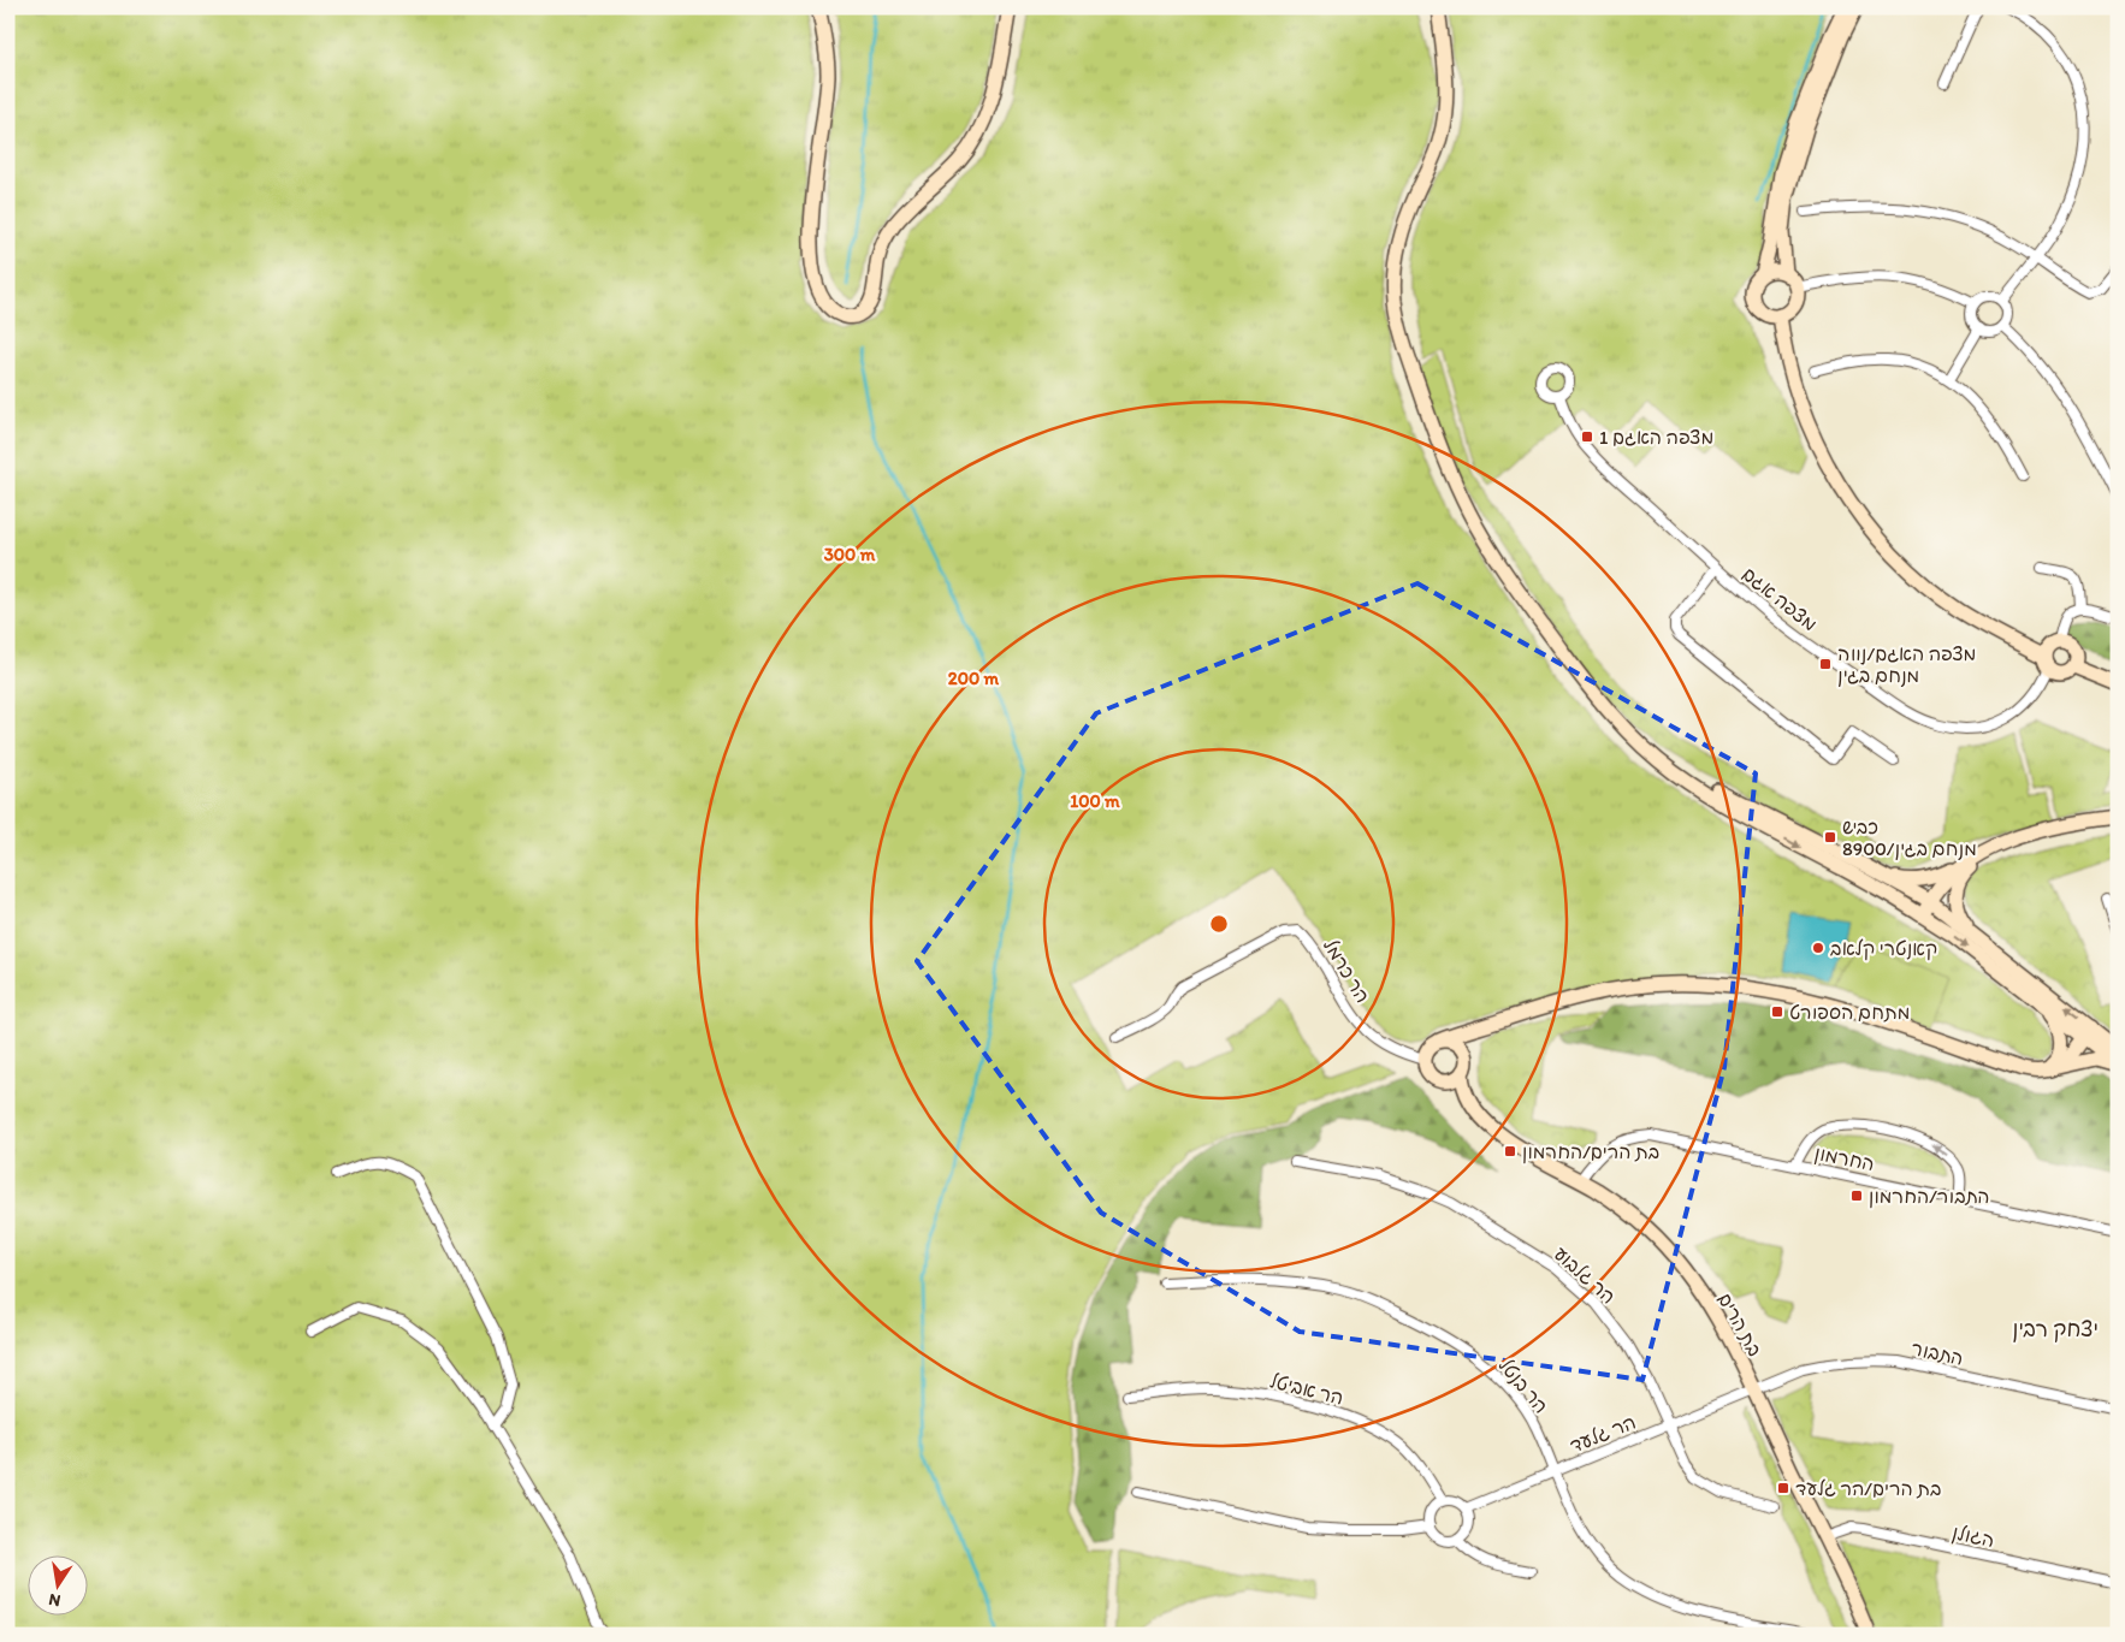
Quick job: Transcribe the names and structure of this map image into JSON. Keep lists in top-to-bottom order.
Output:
{
  "streets": {
    "street": [
      "מצפה אגם",
      "הר כרמל",
      "החרמון",
      "הר גלבוע",
      "בת הרים",
      "התבור",
      "הר בנטל",
      "הר אביטל",
      "הר גלעד",
      "הגולן"
    ]
  },
  "crossings": [
    ["הר כרמל", "בת הרים"],
    ["החרמון", "בת הרים"],
    ["הר גלבוע", "הר גלעד"],
    ["בת הרים", "התבור"],
    ["בת הרים", "הר גלעד"],
    ["בת הרים", "הגולן"],
    ["התבור", "הר גלעד"],
    ["הר בנטל", "הר גלעד"],
    ["הר אביטל", "הר גלעד"]
  ],
  "districts": ["יצחק רבין"],
  "places": {
    "transit": [
      "מצפה האגם 1",
      "מצפה האגם/נווה מנחם בגין",
      "כביש 8900/מנחם בגין",
      "מתחם הספורט",
      "בת הרים/החרמון",
      "התבור/החרמון",
      "בת הרים/הר גלעד"
    ],
    "other": ["קאנטרי קלאב"]
  },
  "north": "bottom",
  "rings": ["300 m", "200 m", "100 m"]
}
